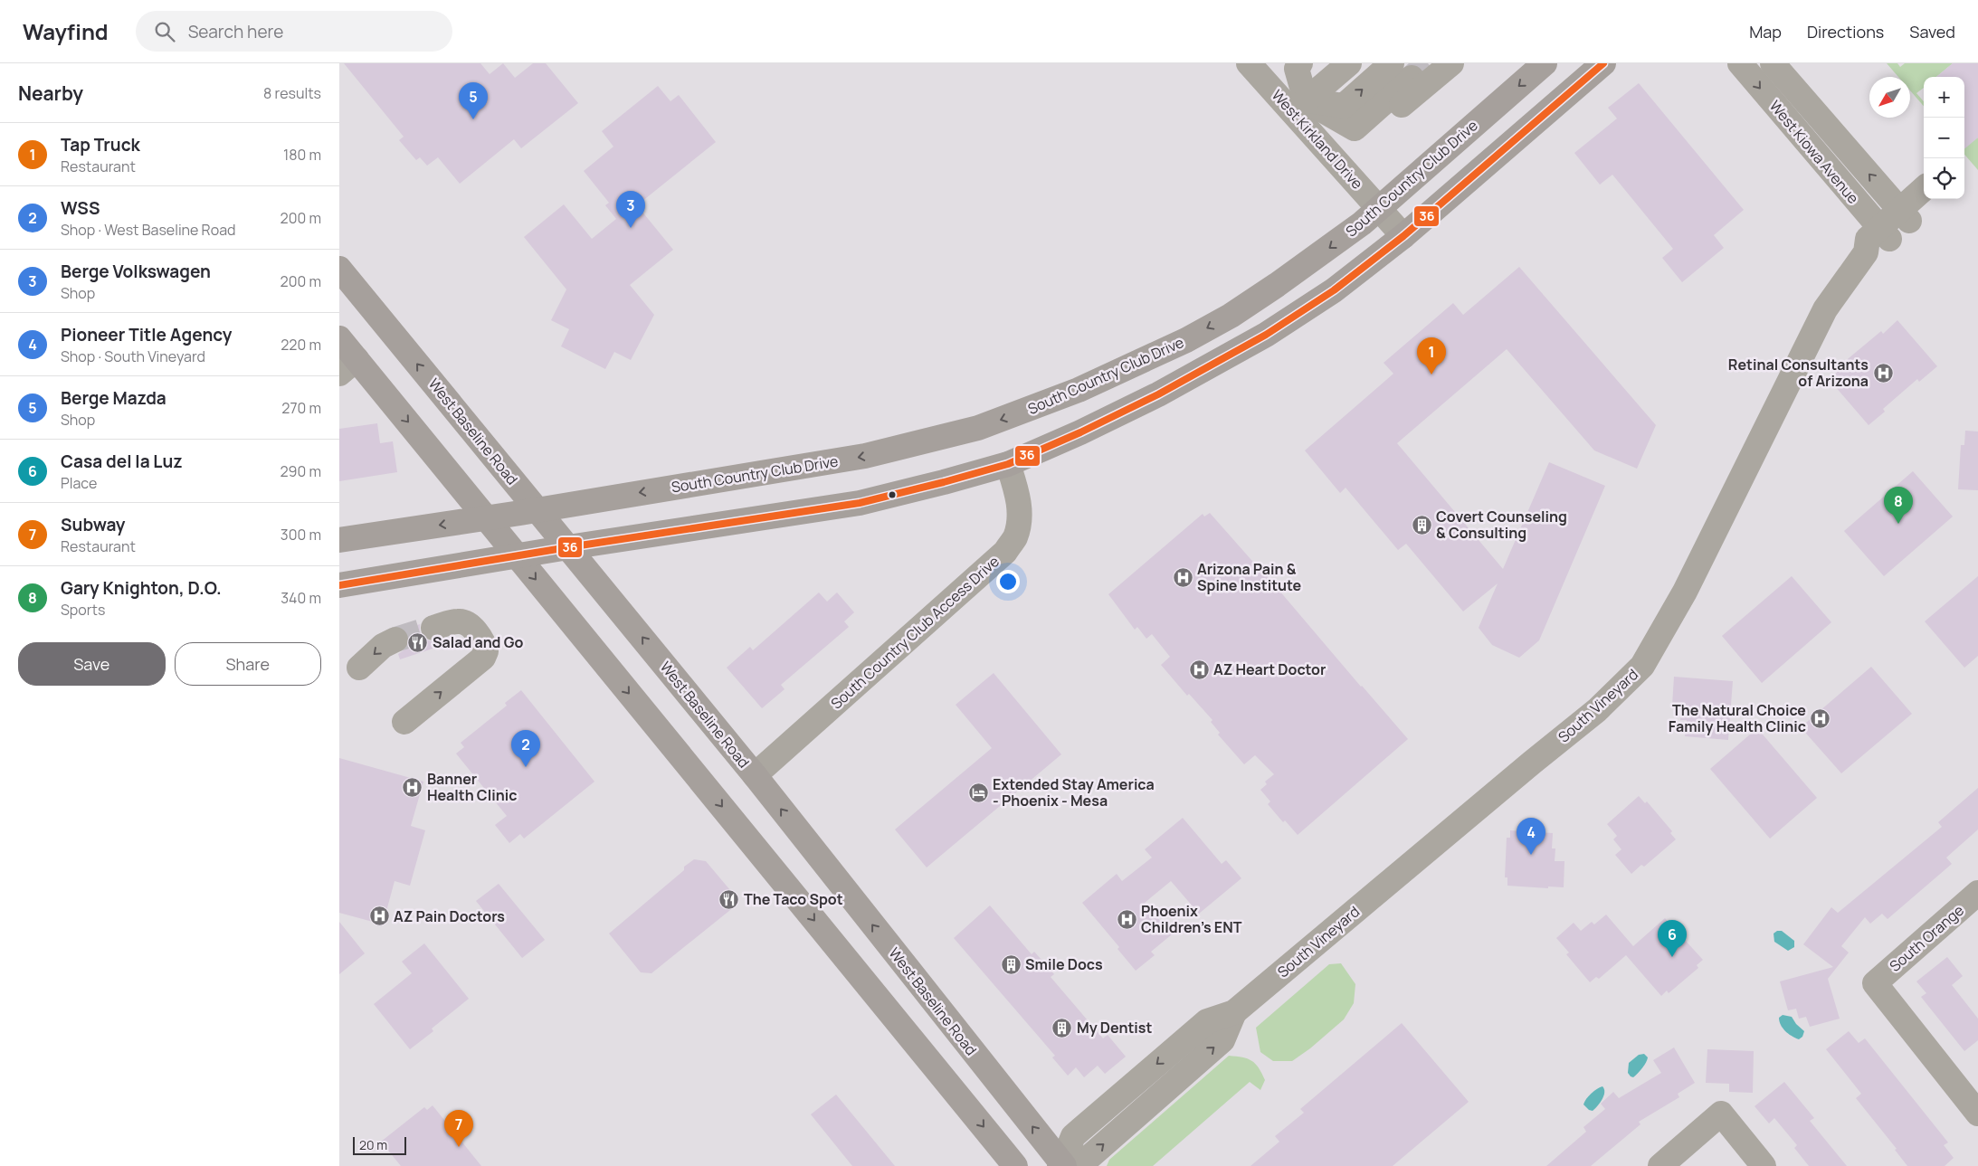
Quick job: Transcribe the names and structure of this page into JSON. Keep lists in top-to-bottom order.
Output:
{
  "streets": {
    "main road": ["South Country Club Drive", "West Baseline Road"],
    "street": [
      "West Kirkland Drive",
      "West Kiowa Avenue",
      "South Country Club Access Drive",
      "South Vineyard",
      "South Orange"
    ]
  },
  "crossings": [
    ["West Kirkland Drive", "South Country Club Drive"],
    ["West Kiowa Avenue", "South Vineyard"],
    ["South Country Club Drive", "West Baseline Road"],
    ["West Baseline Road", "South Country Club Access Drive"],
    ["West Baseline Road", "South Vineyard"]
  ],
  "places": {
    "hospital": [
      "Retinal Consultants of Arizona",
      "Arizona Pain & Spine Institute",
      "AZ Heart Doctor",
      "The Natural Choice Family Health Clinic",
      "Banner Health Clinic",
      "AZ Pain Doctors",
      "Phoenix Children's ENT"
    ],
    "building": ["Covert Counseling & Consulting", "Smile Docs", "My Dentist"],
    "restaurant": ["Salad and Go", "The Taco Spot"],
    "hotel": ["Extended Stay America - Phoenix - Mesa"]
  },
  "lines": ["transit line 36"],
  "scale_bar": "20 m",
  "north": "bottom left",
  "page": {
    "header": "Wayfind",
    "search": "Search here",
    "nav": ["Map", "Directions", "Saved"],
    "heading": ["Nearby", "8 results"],
    "map_buttons": ["+", "−"],
    "pins": [
      "5",
      "3",
      "1",
      "8",
      "2",
      "4",
      "6",
      "7"
    ],
    "list": [
      {
        "mark": "1",
        "name": "Tap Truck",
        "note": "Restaurant",
        "value": "180 m"
      },
      {
        "mark": "2",
        "name": "WSS",
        "note": "Shop · West Baseline Road",
        "value": "200 m"
      },
      {
        "mark": "3",
        "name": "Berge Volkswagen",
        "note": "Shop",
        "value": "200 m"
      },
      {
        "mark": "4",
        "name": "Pioneer Title Agency",
        "note": "Shop · South Vineyard",
        "value": "220 m"
      },
      {
        "mark": "5",
        "name": "Berge Mazda",
        "note": "Shop",
        "value": "270 m"
      },
      {
        "mark": "6",
        "name": "Casa del la Luz",
        "note": "Place",
        "value": "290 m"
      },
      {
        "mark": "7",
        "name": "Subway",
        "note": "Restaurant",
        "value": "300 m"
      },
      {
        "mark": "8",
        "name": "Gary Knighton, D.O.",
        "note": "Sports",
        "value": "340 m"
      }
    ],
    "buttons": ["Save", "Share"],
    "scale": "20 m"
  }
}
